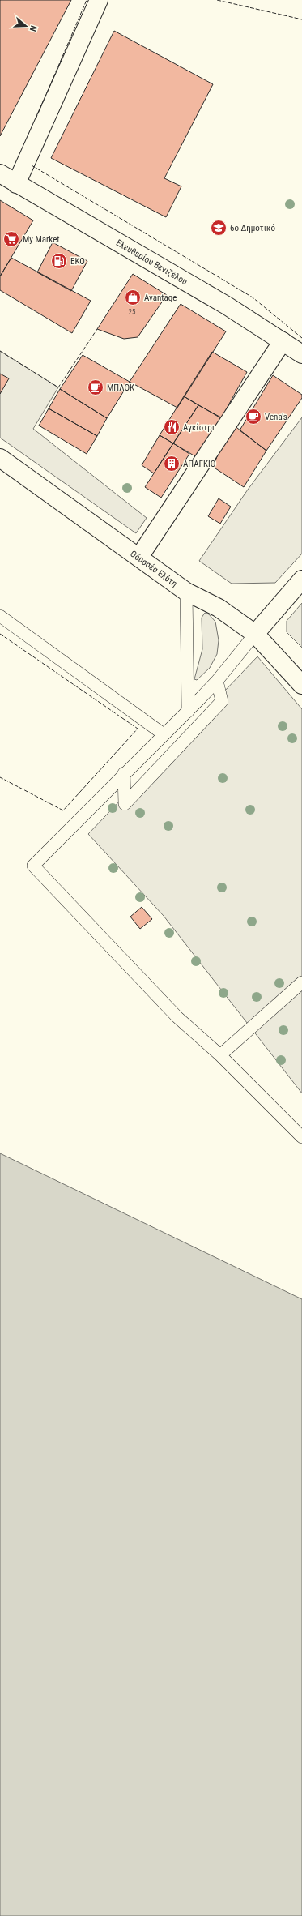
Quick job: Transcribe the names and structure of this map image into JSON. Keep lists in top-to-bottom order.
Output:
{
  "streets": {
    "street": ["Ελευθερίου Βενιζέλου", "Οδυσσέα Ελύτη"]
  },
  "places": {
    "school or university": ["6ο Δημοτικό"],
    "supermarket": ["Μy Market"],
    "fuel station": ["EKO"],
    "shop": ["Avantage"],
    "cafe": ["ΜΠΛΟΚ", "Vena's"],
    "restaurant": ["Αγκίστρι"],
    "building": ["ΑΠΑΓΚΙΟ"]
  },
  "house_numbers": ["25"],
  "north": "right"
}
